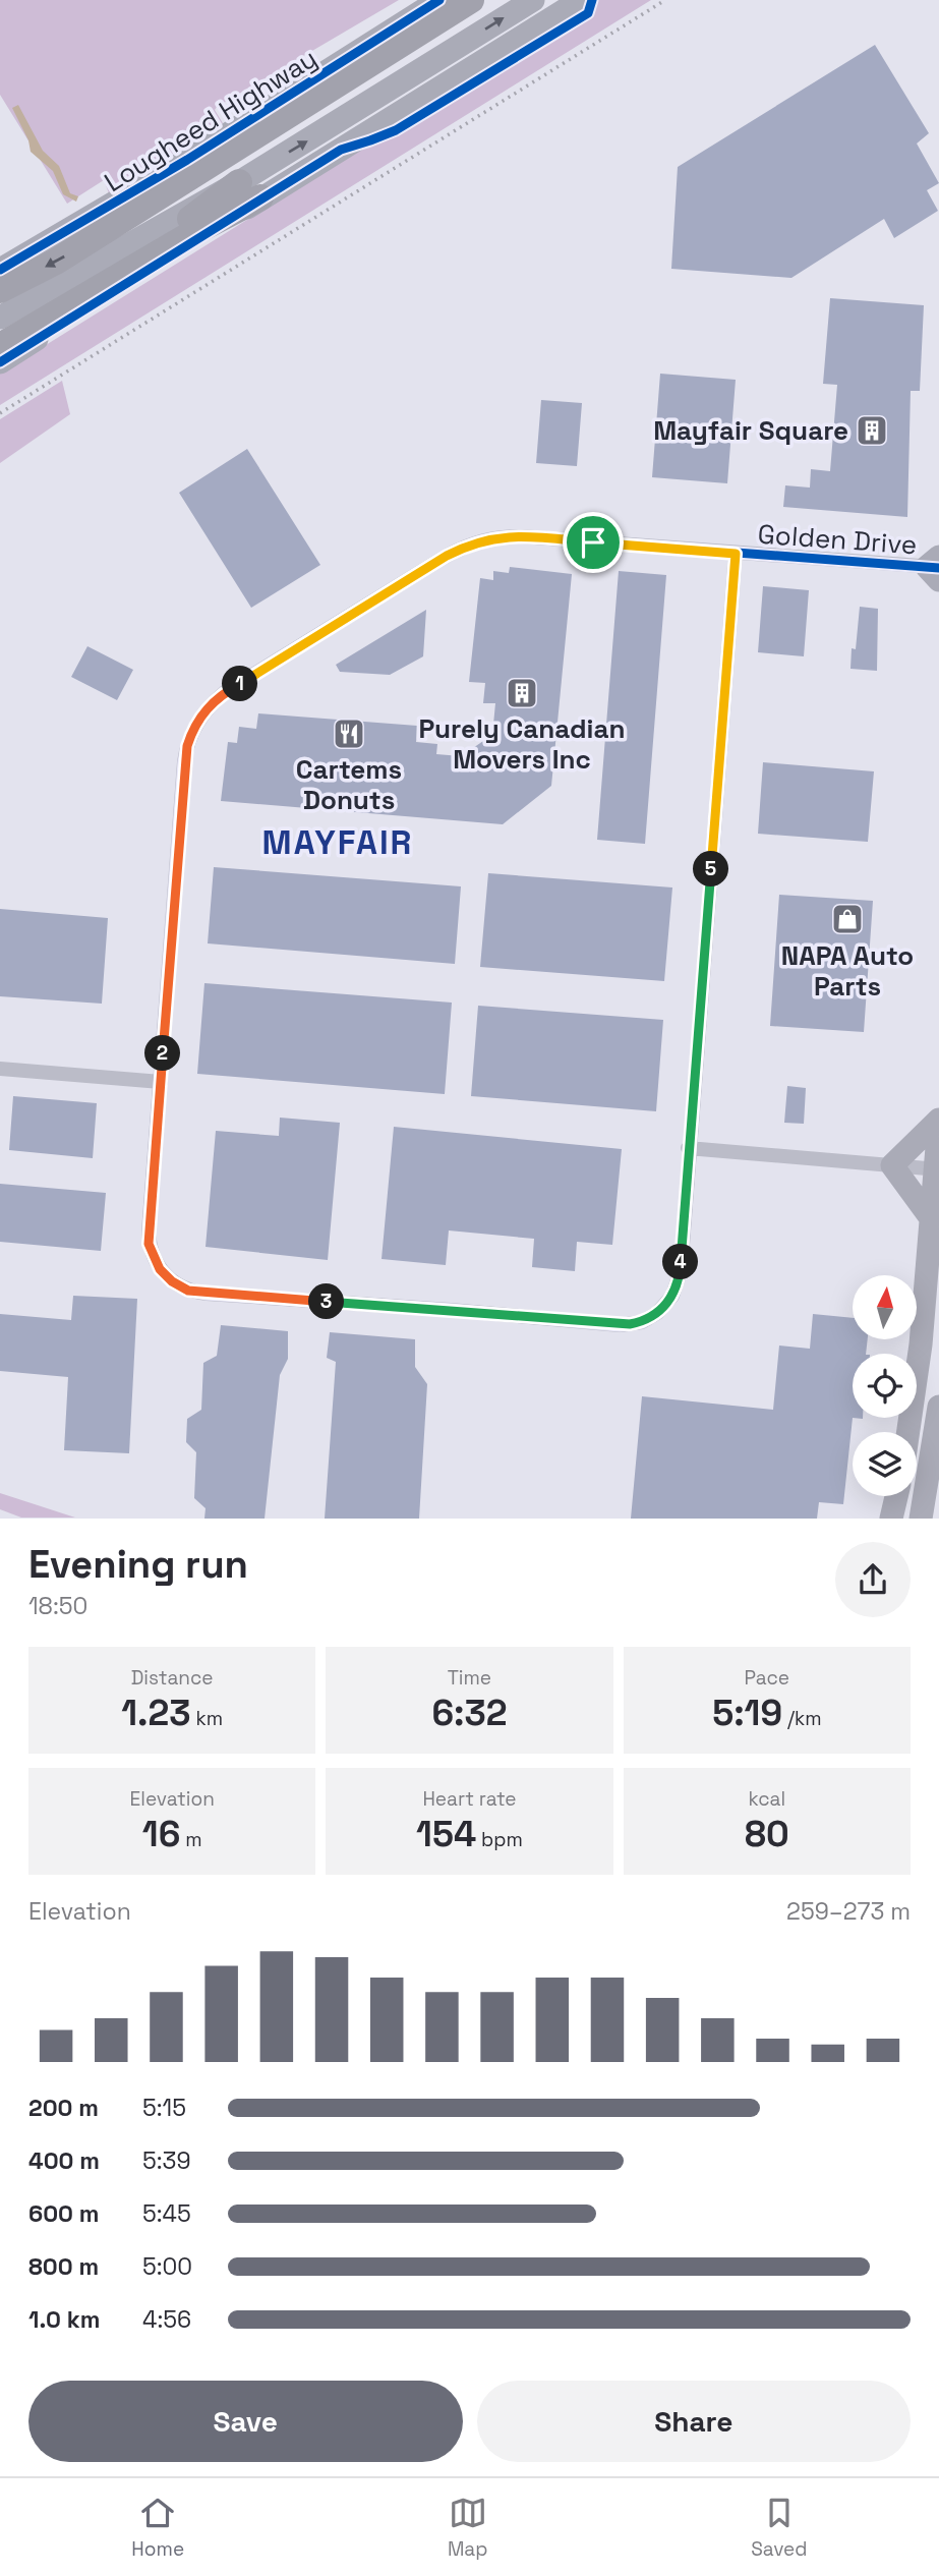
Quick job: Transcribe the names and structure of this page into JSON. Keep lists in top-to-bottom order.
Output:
{
  "streets": {
    "main road": ["Lougheed Highway"],
    "street": ["Golden Drive"]
  },
  "districts": ["MAYFAIR"],
  "places": {
    "building": ["Mayfair Square", "Purely Canadian Movers Inc"],
    "restaurant": ["Cartems Donuts"],
    "shop": ["NAPA Auto Parts"]
  },
  "north": "top",
  "page": {
    "pins": [
      "1",
      "5",
      "2",
      "4",
      "3"
    ],
    "heading": ["Evening run", "18:50"],
    "stats": [
      ["Distance", "1.23 km"],
      ["Time", "6:32"],
      ["Pace", "5:19 /km"],
      ["Elevation", "16 m"],
      ["Heart rate", "154 bpm"],
      ["kcal", "80"]
    ],
    "chart": ["Elevation", "259–273 m"],
    "list": [
      {
        "name": "200 m",
        "note": "5:15"
      },
      {
        "name": "400 m",
        "note": "5:39"
      },
      {
        "name": "600 m",
        "note": "5:45"
      },
      {
        "name": "800 m",
        "note": "5:00"
      },
      {
        "name": "1.0 km",
        "note": "4:56"
      }
    ],
    "buttons": ["Save", "Share"],
    "tabs": ["Home", "Map", "Saved"]
  }
}
